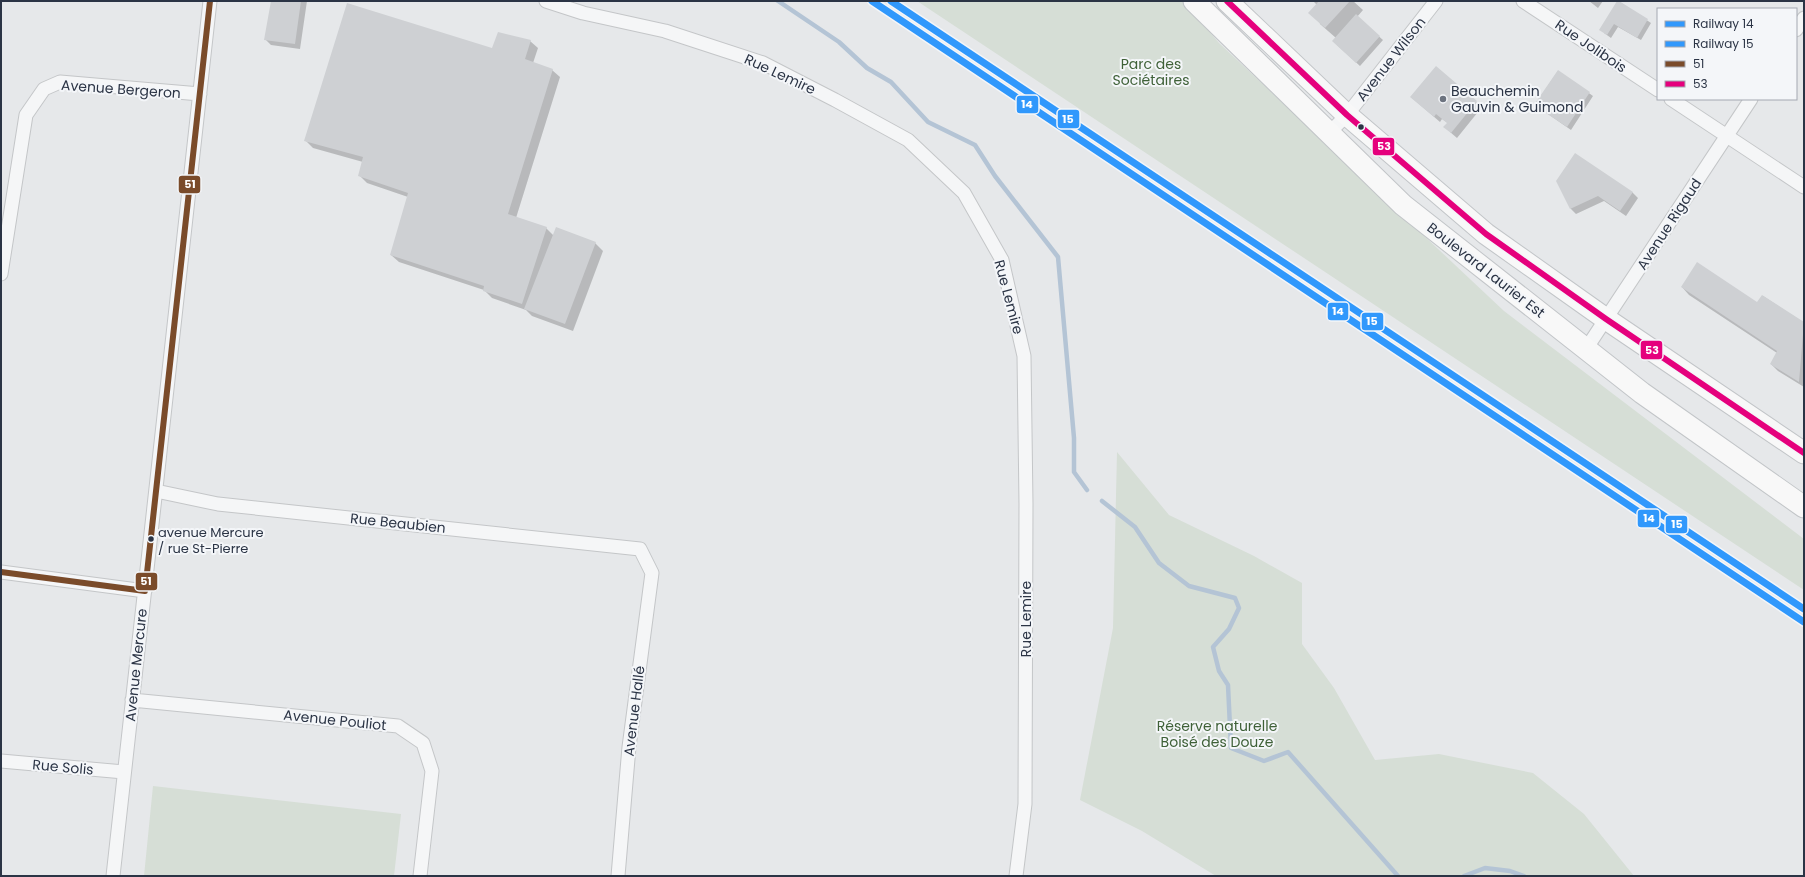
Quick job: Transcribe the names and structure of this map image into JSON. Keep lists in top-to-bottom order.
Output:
{
  "streets": {
    "main road": ["Boulevard Laurier Est"],
    "street": [
      "Rue Jolibois",
      "Avenue Wilson",
      "Rue Lemire",
      "Avenue Bergeron",
      "Avenue Rigaud",
      "Rue Beaubien",
      "Avenue Mercure",
      "Avenue Hallé",
      "Avenue Pouliot",
      "Rue Solis"
    ]
  },
  "crossings": [
    ["Avenue Wilson", "Boulevard Laurier Est"],
    ["Avenue Bergeron", "Avenue Mercure"],
    ["Avenue Rigaud", "Boulevard Laurier Est"],
    ["Rue Beaubien", "Avenue Mercure"],
    ["Rue Beaubien", "Avenue Hallé"],
    ["Avenue Mercure", "Avenue Pouliot"],
    ["Avenue Mercure", "Rue Solis"]
  ],
  "parks": ["Parc des Sociétaires", "Réserve naturelle Boisé des Douze"],
  "places": ["Beauchemin Gauvin & Guimond", "avenue Mercure / rue St-Pierre"],
  "lines": [
    "rail line 14",
    "rail line 15",
    "transit line 51",
    "transit line 53"
  ],
  "legend": [
    "Railway 14",
    "Railway 15",
    "51",
    "53"
  ]
}
